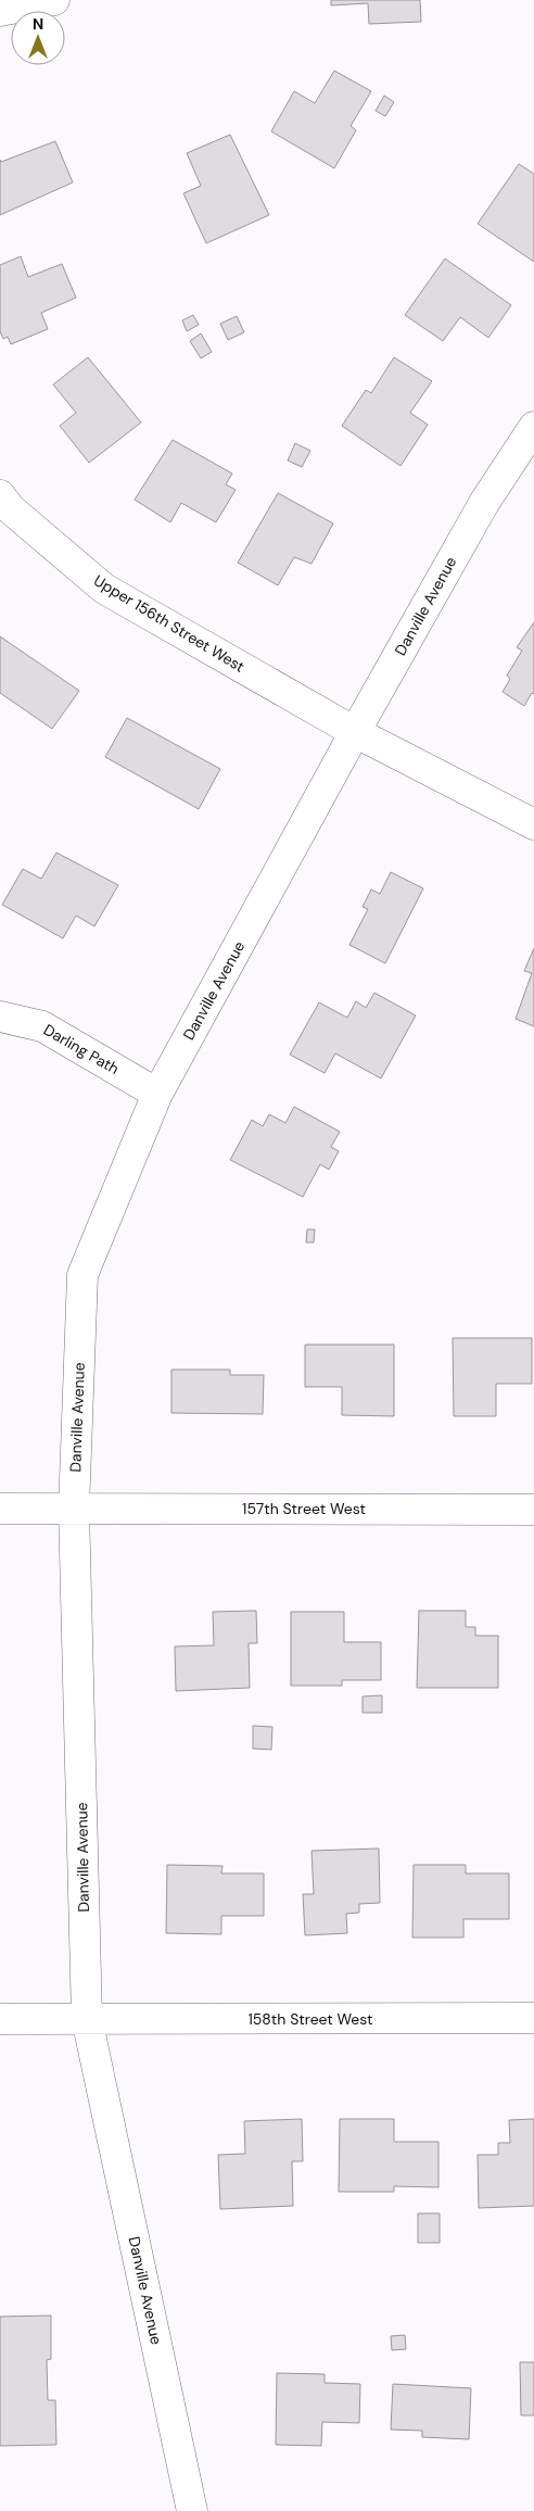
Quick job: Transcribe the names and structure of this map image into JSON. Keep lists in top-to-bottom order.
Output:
{
  "streets": {
    "street": [
      "Danville Avenue",
      "Upper 156th Street West",
      "Darling Path",
      "157th Street West",
      "158th Street West"
    ]
  },
  "crossings": [
    ["Danville Avenue", "Upper 156th Street West"],
    ["Danville Avenue", "Darling Path"],
    ["Danville Avenue", "157th Street West"],
    ["Danville Avenue", "158th Street West"]
  ],
  "north": "top"
}
